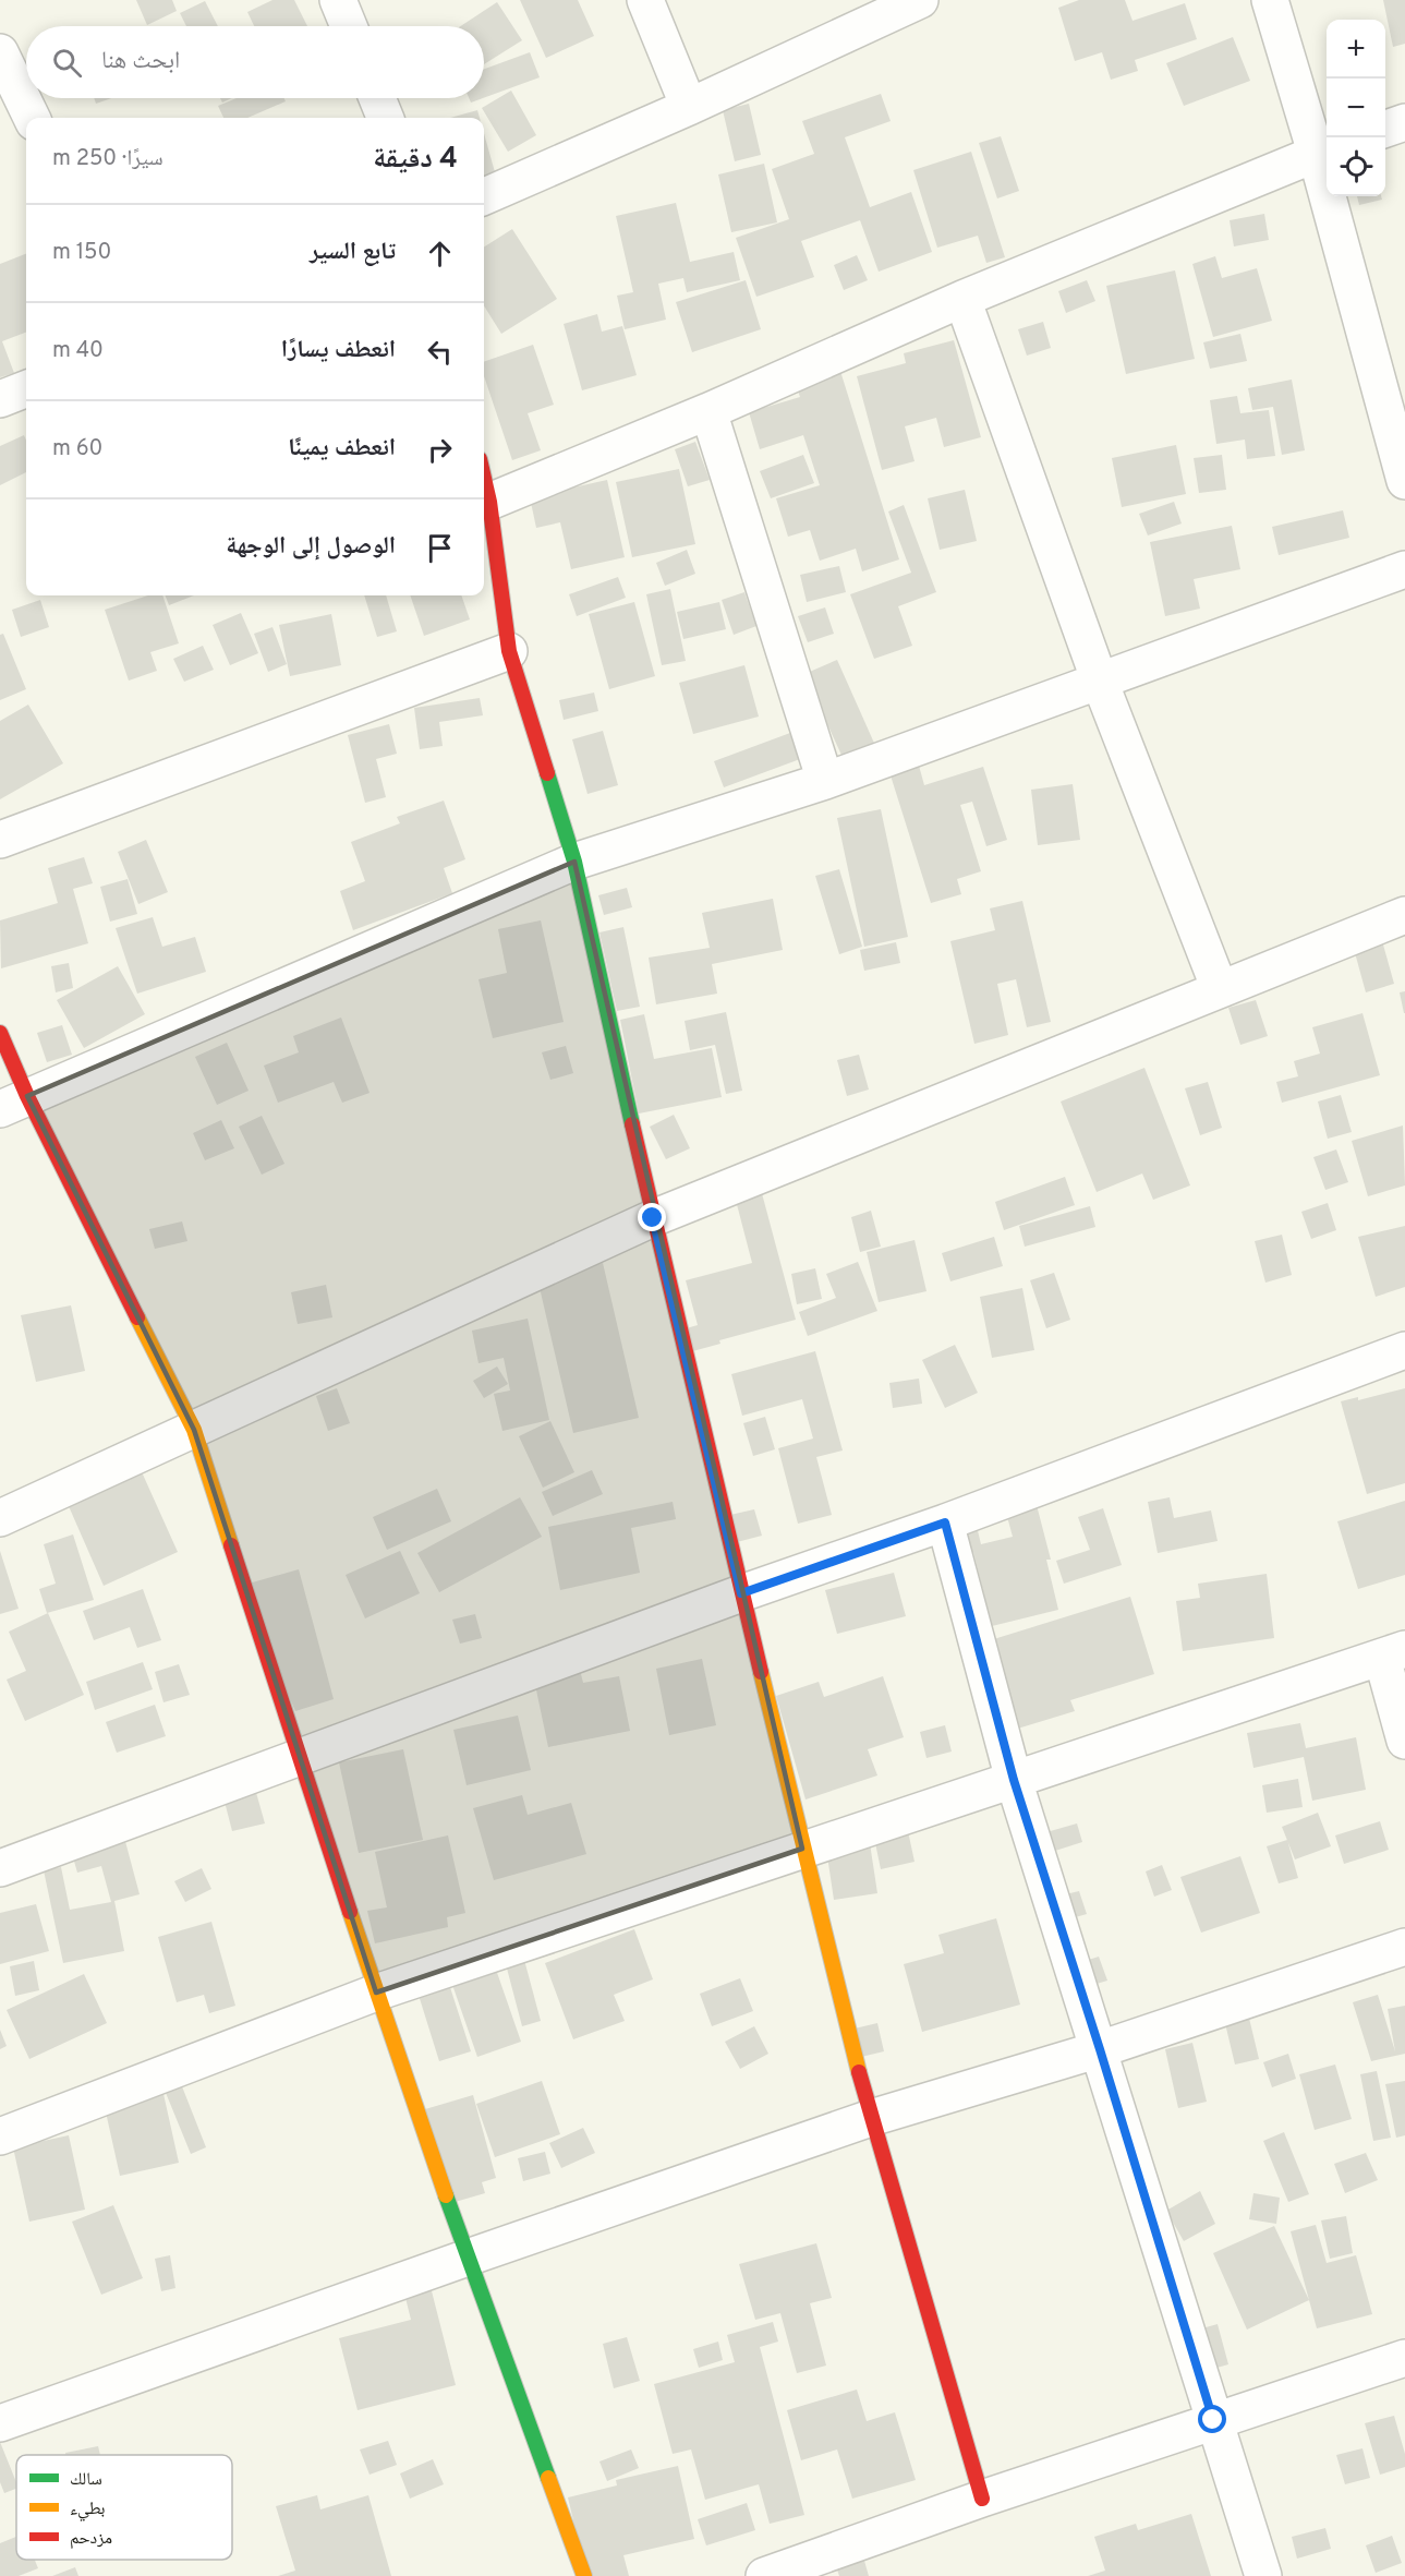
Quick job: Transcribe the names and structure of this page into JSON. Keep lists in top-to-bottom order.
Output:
{
  "legend": ["سالك", "بطيء", "مزدحم"],
  "page": {
    "map_buttons": ["+", "−"],
    "search": "ابحث هنا",
    "heading": ["4 دقيقة", "سيرًا · 250 m"],
    "list": [
      ["تابع السير", "150 m"],
      ["انعطف يسارًا", "40 m"],
      ["انعطف يمينًا", "60 m"],
      "الوصول إلى الوجهة"
    ]
  }
}
